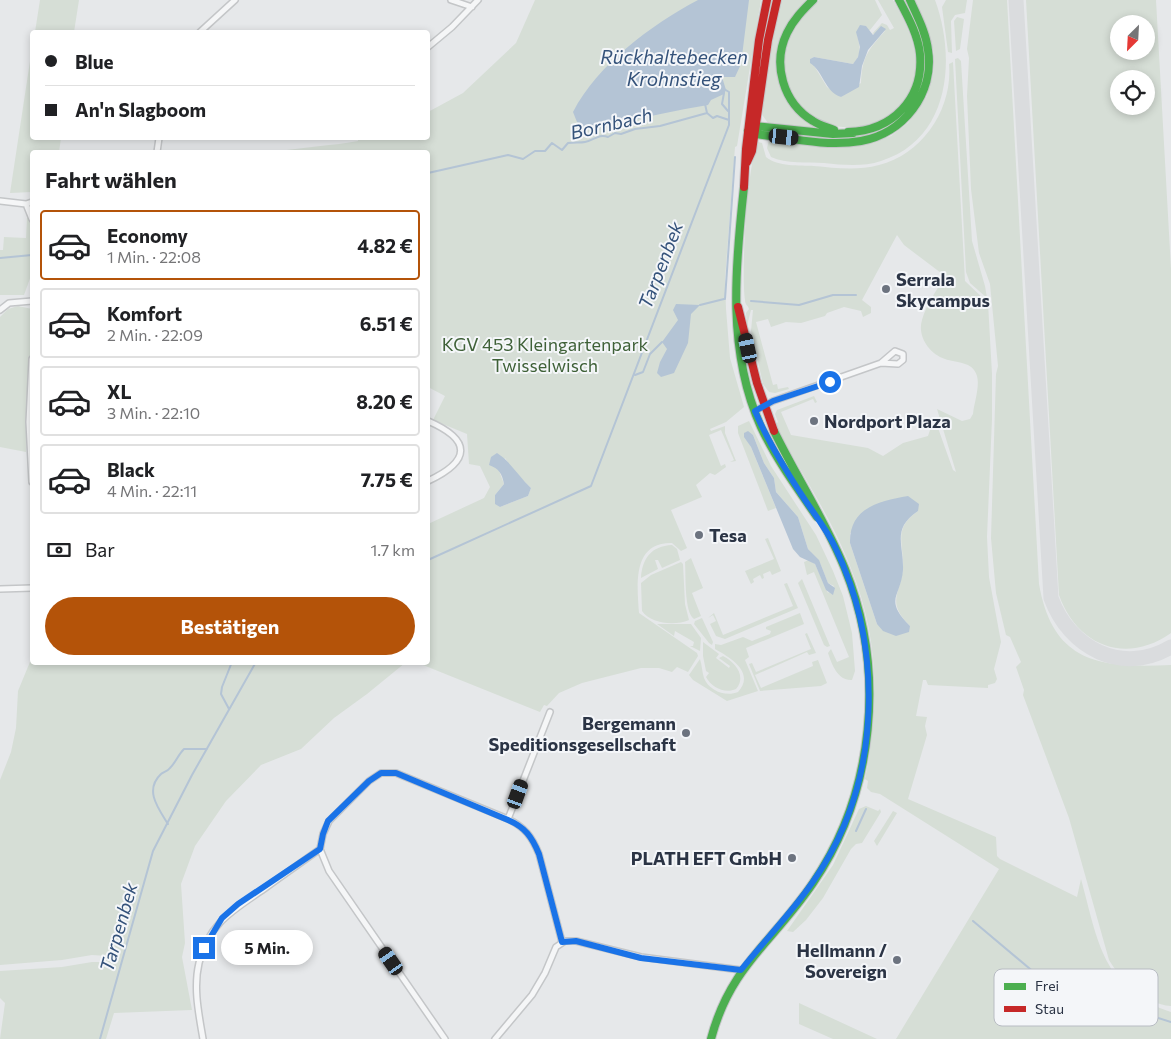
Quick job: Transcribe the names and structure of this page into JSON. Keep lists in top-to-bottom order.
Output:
{
  "water": ["Rückhaltebecken Krohnstieg", "Bornbach", "Tarpenbek"],
  "parks": ["KGV 453 Kleingartenpark Twisselwisch"],
  "places": [
    "Serrala Skycampus",
    "Nordport Plaza",
    "Tesa",
    "Bergemann Speditionsgesellschaft",
    "PLATH EFT GmbH",
    "Hellmann / Sovereign"
  ],
  "legend": ["Frei", "Stau"],
  "north": "bottom left",
  "page": {
    "banner": ["Blue", "An'n Slagboom"],
    "heading": "Fahrt wählen",
    "list": [
      {
        "name": "Economy",
        "note": "1 Min. · 22:08",
        "value": "4.82 €"
      },
      {
        "name": "Komfort",
        "note": "2 Min. · 22:09",
        "value": "6.51 €"
      },
      {
        "name": "XL",
        "note": "3 Min. · 22:10",
        "value": "8.20 €"
      },
      {
        "name": "Black",
        "note": "4 Min. · 22:11",
        "value": "7.75 €"
      }
    ],
    "pay": ["Bar", "1.7 km"],
    "buttons": "Bestätigen",
    "bubble": "5 Min."
  }
}
